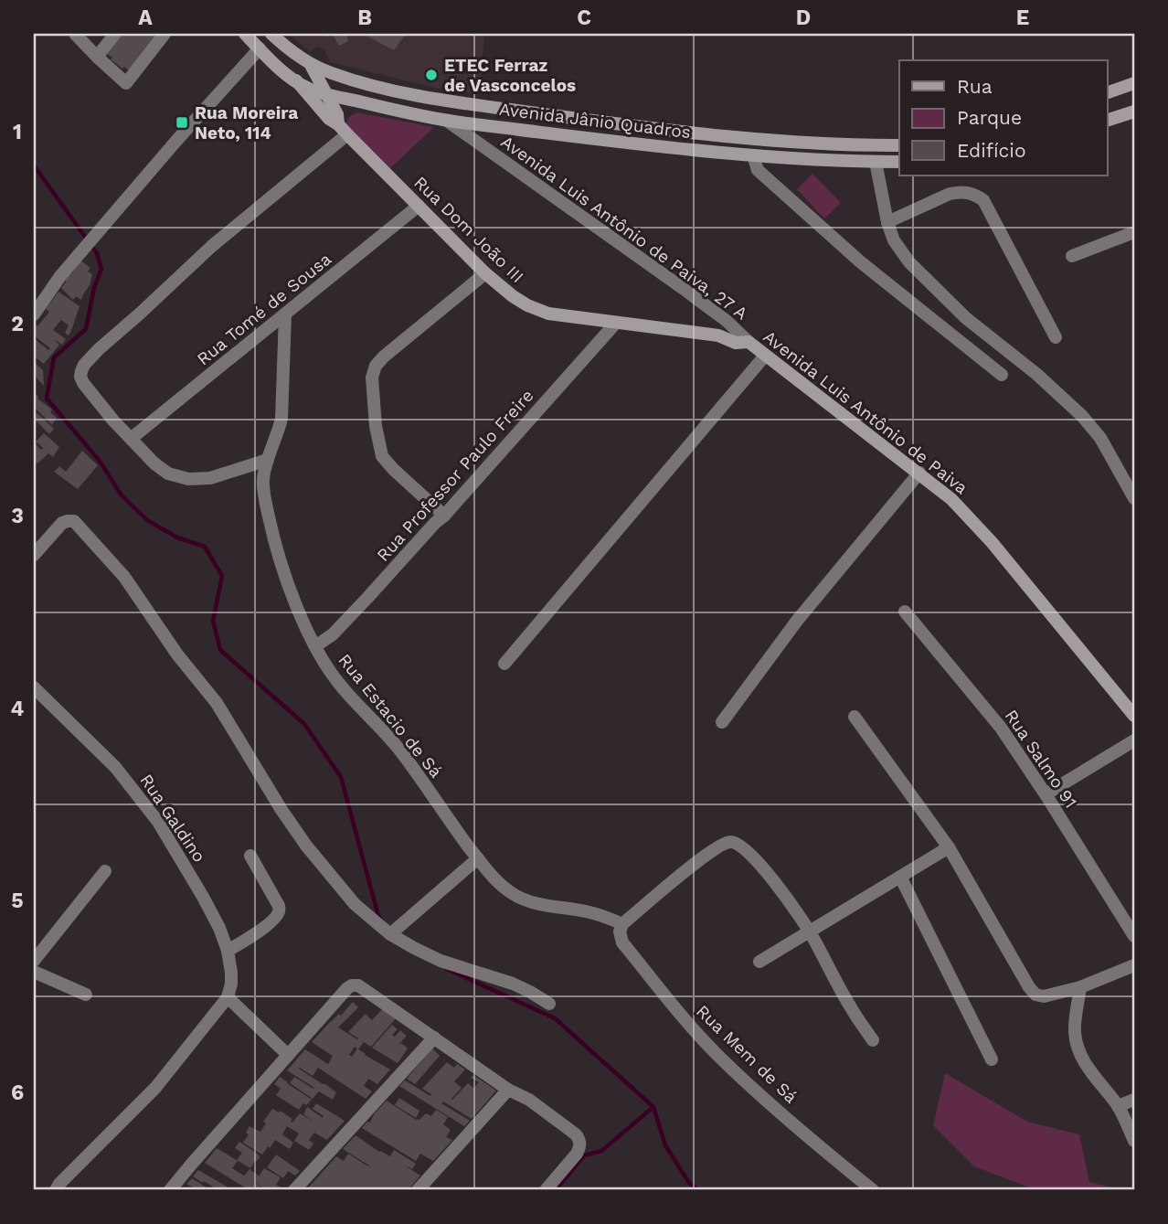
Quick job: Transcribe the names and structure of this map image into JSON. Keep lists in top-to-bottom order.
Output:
{
  "streets": {
    "main road": ["Avenida Jânio Quadros", "Rua Dom João III", "Avenida Luis Antônio de Paiva"],
    "street": [
      "Avenida Luis Antônio de Paiva, 27 A",
      "Rua Tomé de Sousa",
      "Rua Professor Paulo Freire",
      "Rua Estacio de Sá",
      "Rua Salmo 91",
      "Rua Galdino",
      "Rua Mem de Sá"
    ]
  },
  "crossings": [
    ["Avenida Jânio Quadros", "Avenida Luis Antônio de Paiva, 27 A"],
    ["Avenida Jânio Quadros", "Rua Dom João III"],
    ["Avenida Luis Antônio de Paiva, 27 A", "Rua Dom João III"],
    ["Avenida Luis Antônio de Paiva, 27 A", "Avenida Luis Antônio de Paiva"],
    ["Rua Dom João III", "Rua Tomé de Sousa"],
    ["Rua Dom João III", "Avenida Luis Antônio de Paiva"],
    ["Rua Dom João III", "Rua Professor Paulo Freire"],
    ["Rua Tomé de Sousa", "Rua Estacio de Sá"],
    ["Rua Professor Paulo Freire", "Rua Estacio de Sá"],
    ["Rua Estacio de Sá", "Rua Mem de Sá"]
  ],
  "places": {
    "other": ["ETEC Ferraz de Vasconcelos"],
    "transit": ["Rua Moreira Neto, 114"]
  },
  "legend": ["Rua", "Parque", "Edifício"],
  "grid": {
    "columns": [
      "A",
      "B",
      "C",
      "D",
      "E"
    ],
    "rows": [
      "1",
      "2",
      "3",
      "4",
      "5",
      "6"
    ]
  }
}
